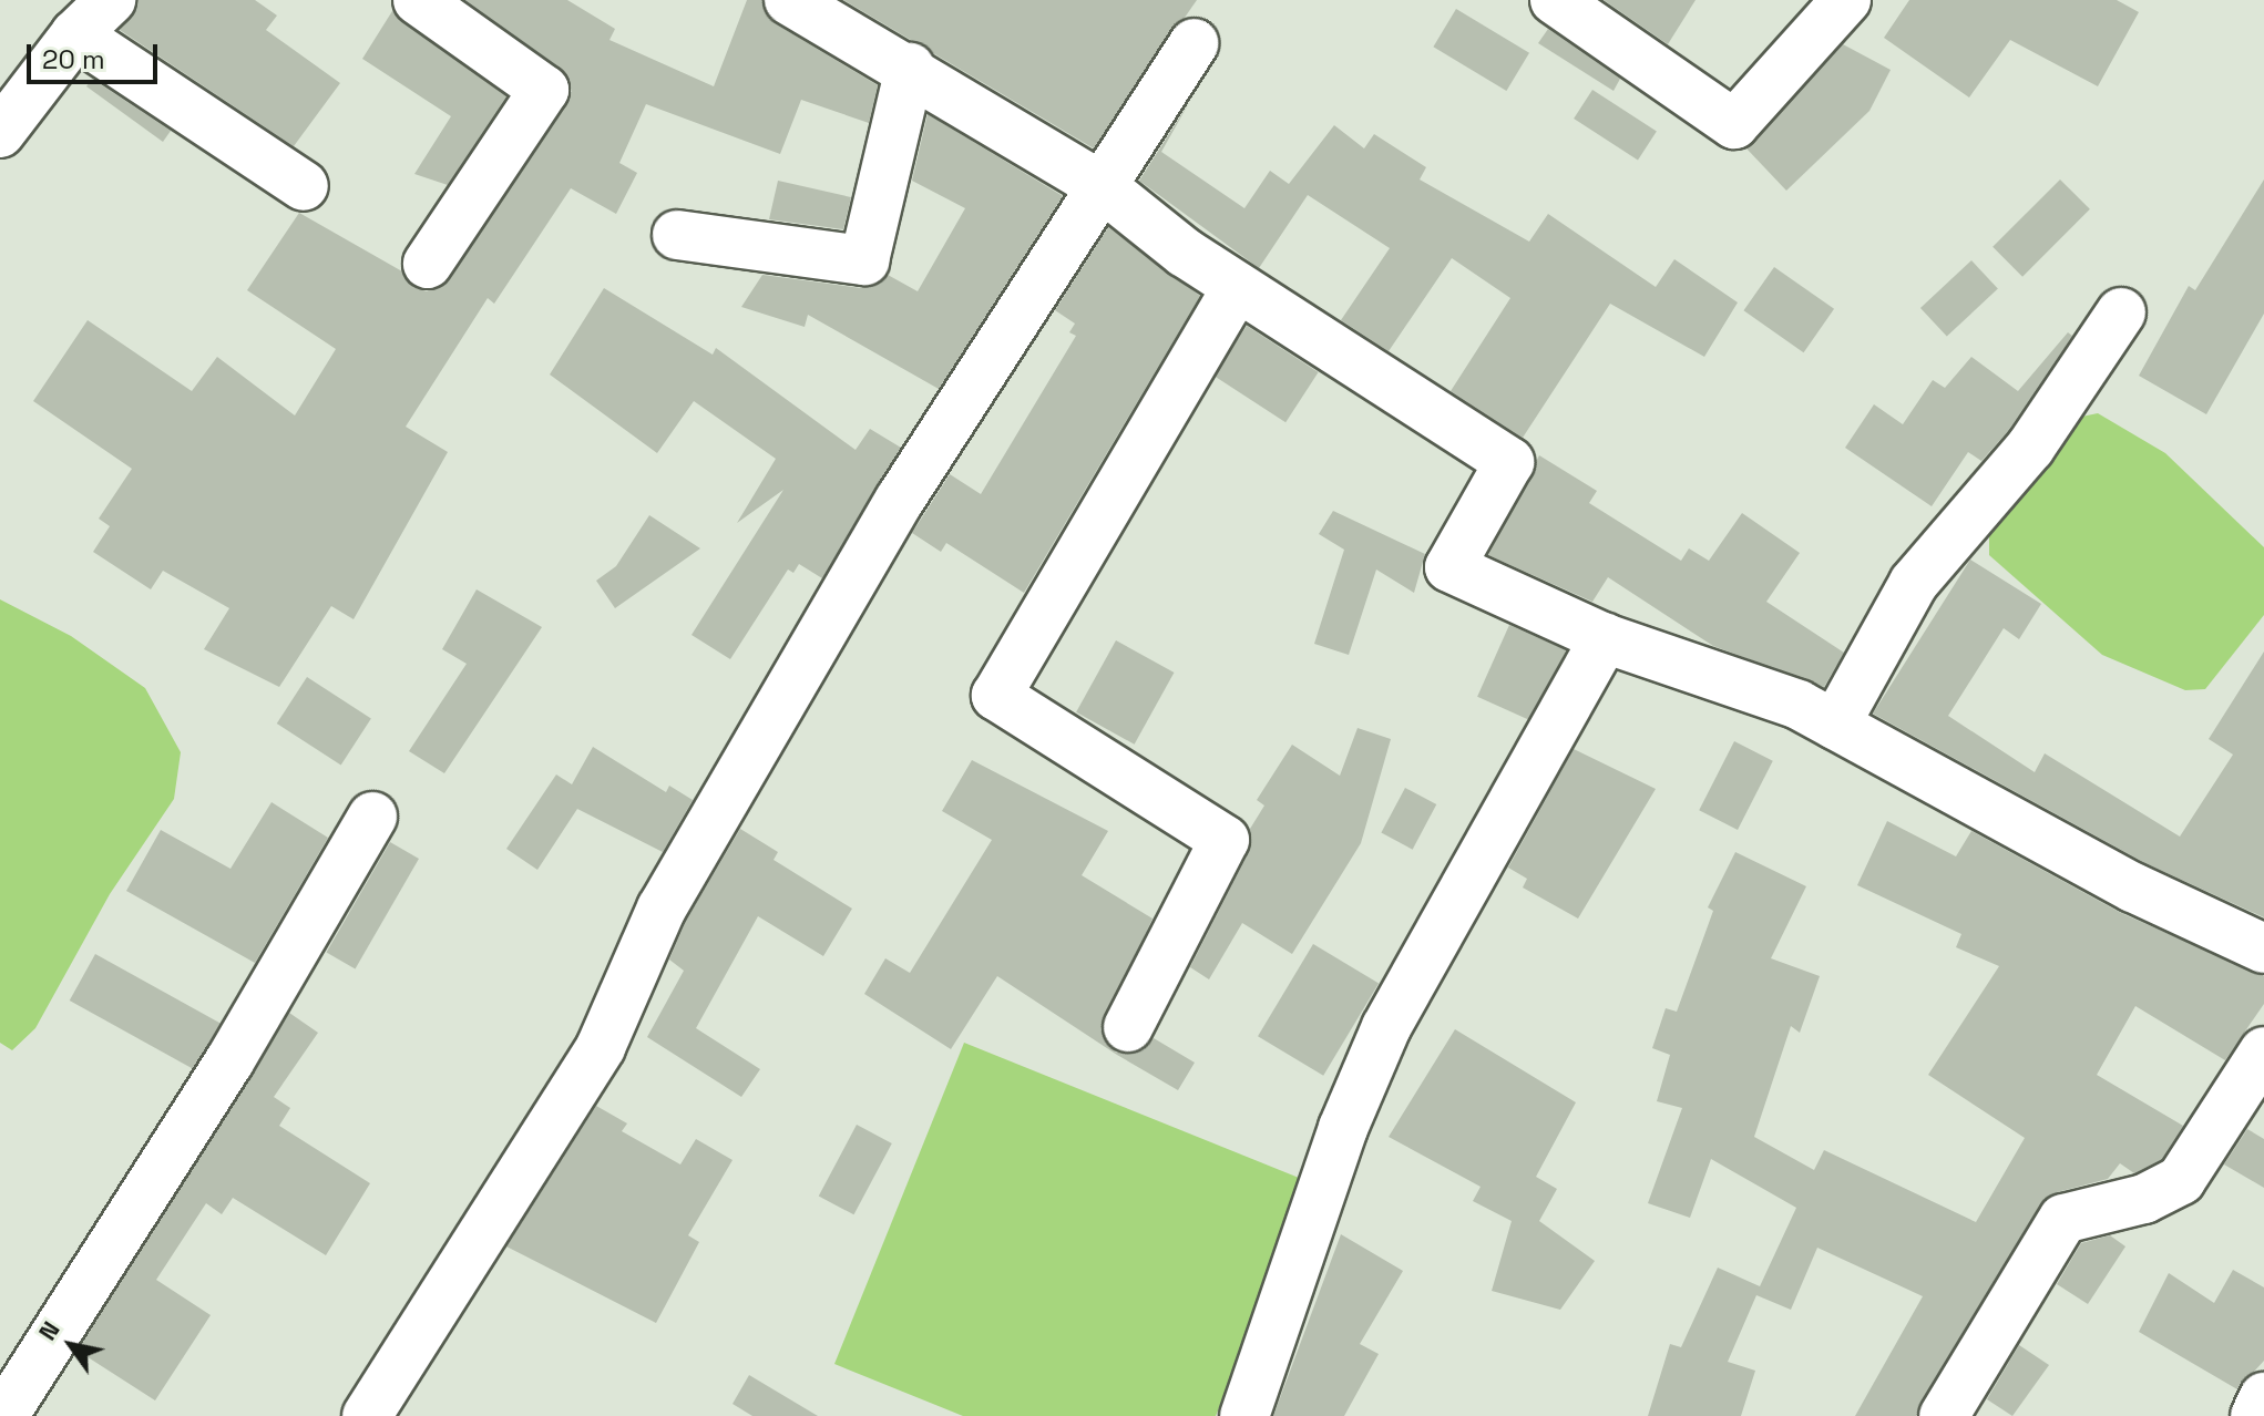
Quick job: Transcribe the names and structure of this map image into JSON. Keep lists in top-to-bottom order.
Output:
{
  "scale_bar": "20 m",
  "north": "top left"
}
